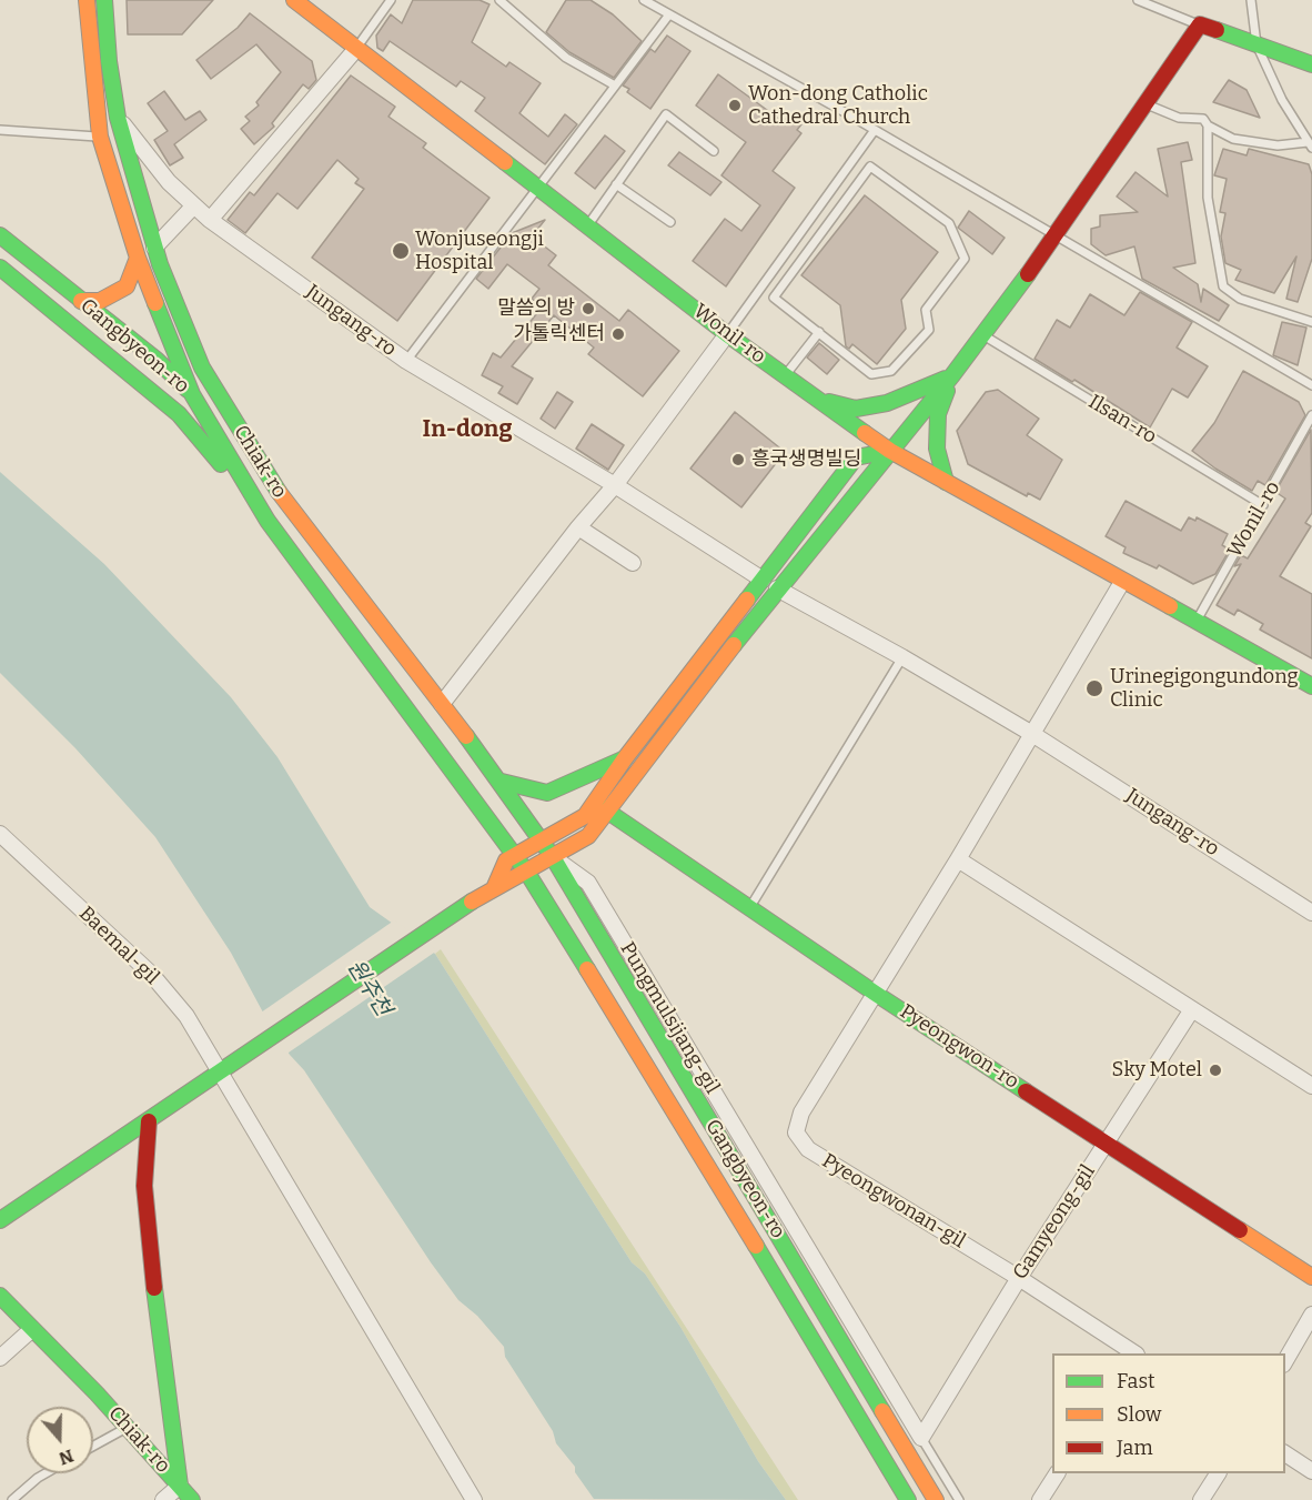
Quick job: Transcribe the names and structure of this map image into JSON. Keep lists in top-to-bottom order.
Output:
{
  "streets": {
    "street": [
      "Jungang-ro",
      "Wonil-ro",
      "Gangbyeon-ro",
      "Chiak-ro",
      "Baemal-gil",
      "Pungmulsijang-gil",
      "Pyeongwon-ro",
      "Pyeongwonan-gil",
      "Gamyeong-gil"
    ],
    "lane": ["Ilsan-ro"]
  },
  "crossings": [
    ["Jungang-ro", "Chiak-ro"],
    ["Wonil-ro", "Ilsan-ro"],
    ["Gangbyeon-ro", "Chiak-ro"],
    ["Gangbyeon-ro", "Pungmulsijang-gil"],
    ["Chiak-ro", "Pungmulsijang-gil"],
    ["Pungmulsijang-gil", "Gamyeong-gil"],
    ["Pyeongwon-ro", "Pyeongwonan-gil"],
    ["Pyeongwon-ro", "Gamyeong-gil"],
    ["Pyeongwonan-gil", "Gamyeong-gil"]
  ],
  "districts": ["In-dong"],
  "water": ["원주천"],
  "places": [
    "Won-dong Catholic Cathedral Church",
    "Wonjuseongji Hospital",
    "말씀의 방",
    "가톨릭센터",
    "흥국생명빌딩",
    "Urinegigongundong Clinic",
    "Sky Motel"
  ],
  "legend": ["Fast", "Slow", "Jam"],
  "north": "bottom"
}
